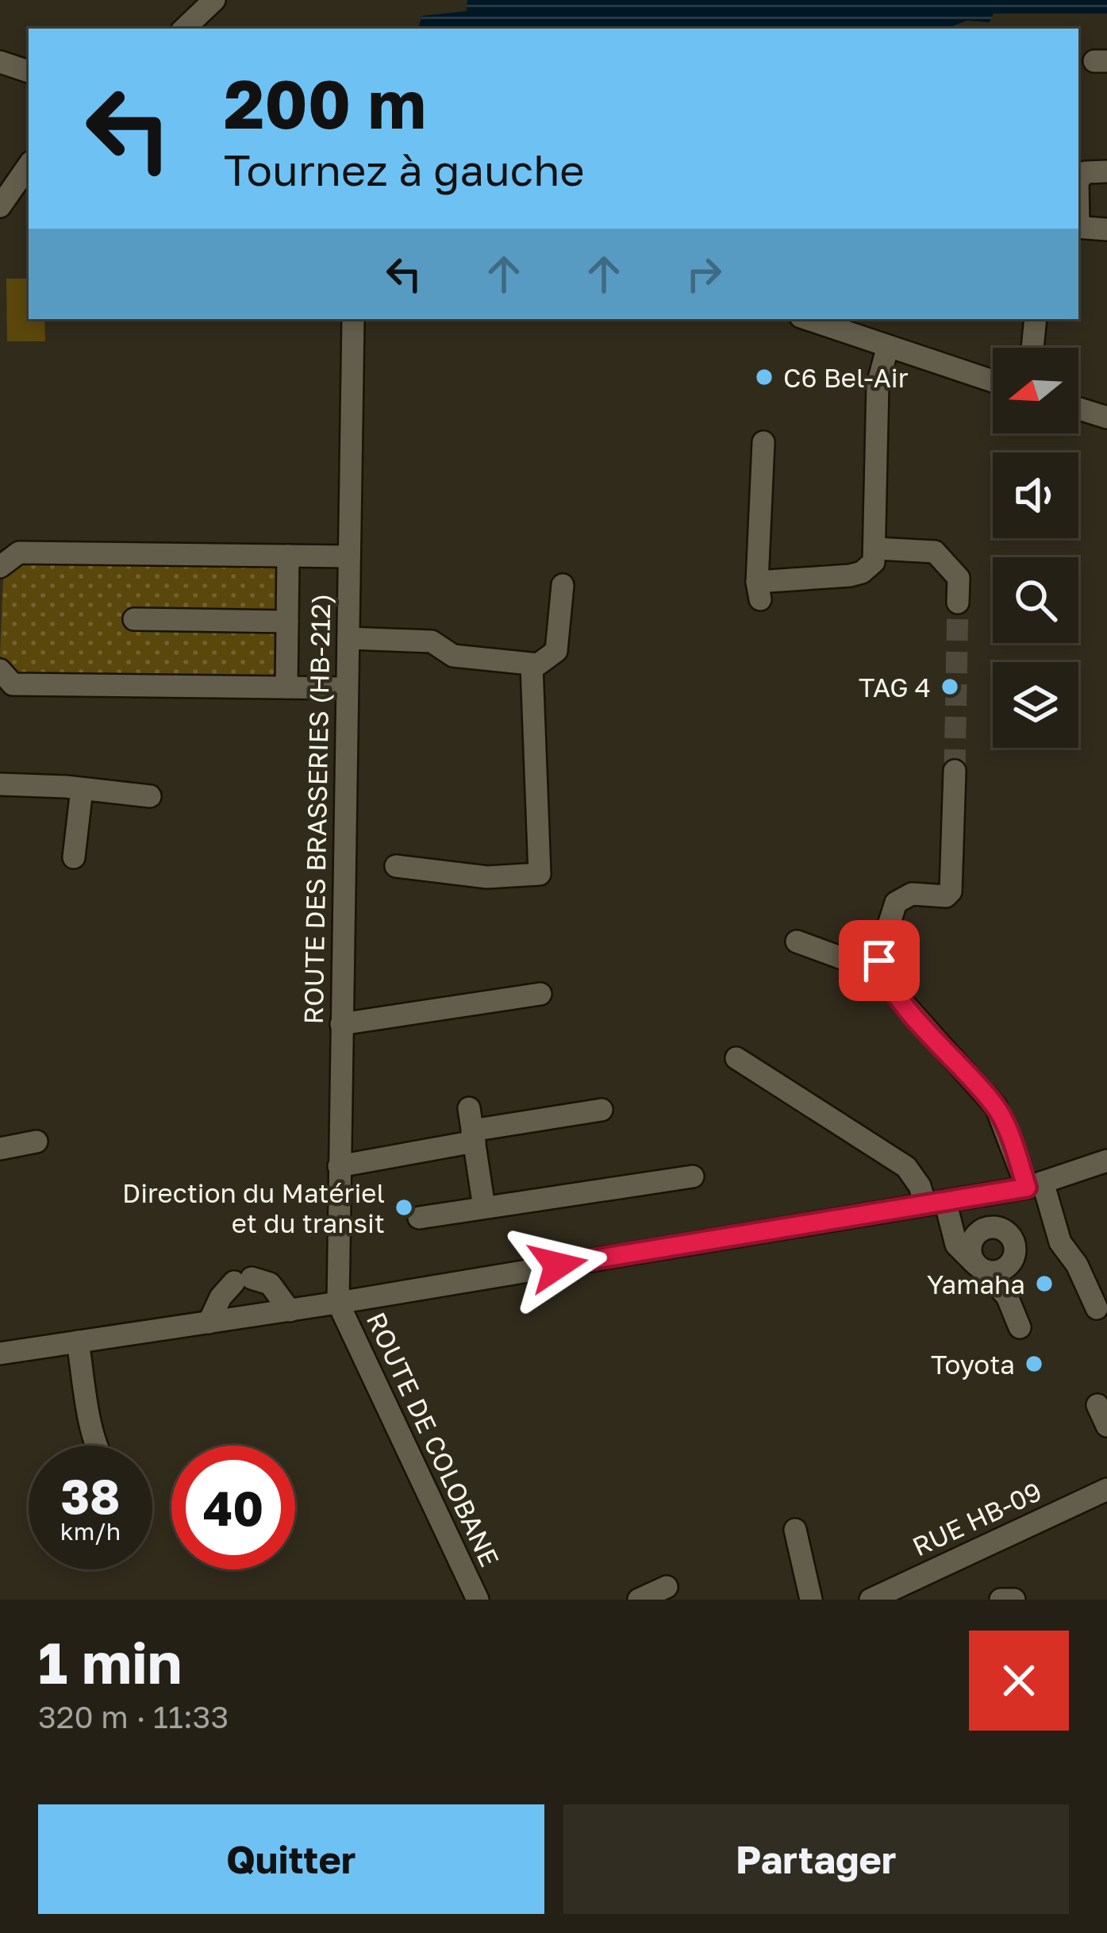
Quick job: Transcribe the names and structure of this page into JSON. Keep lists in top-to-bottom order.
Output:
{
  "streets": {
    "street": ["ROUTE DES BRASSERIES (HB-212)", "ROUTE DE COLOBANE", "RUE HB-09"]
  },
  "crossings": [
    ["ROUTE DES BRASSERIES (HB-212)", "ROUTE DE COLOBANE"]
  ],
  "places": [
    "C6 Bel-Air",
    "TAG 4",
    "Direction du Matériel et du transit",
    "Yamaha",
    "Toyota"
  ],
  "north": "left",
  "page": {
    "turn": ["200 m", "Tournez à gauche"],
    "speed": "38 km/h",
    "limit": "40",
    "heading": ["1 min", "320 m · 11:33"],
    "buttons": ["Quitter", "Partager"]
  }
}
